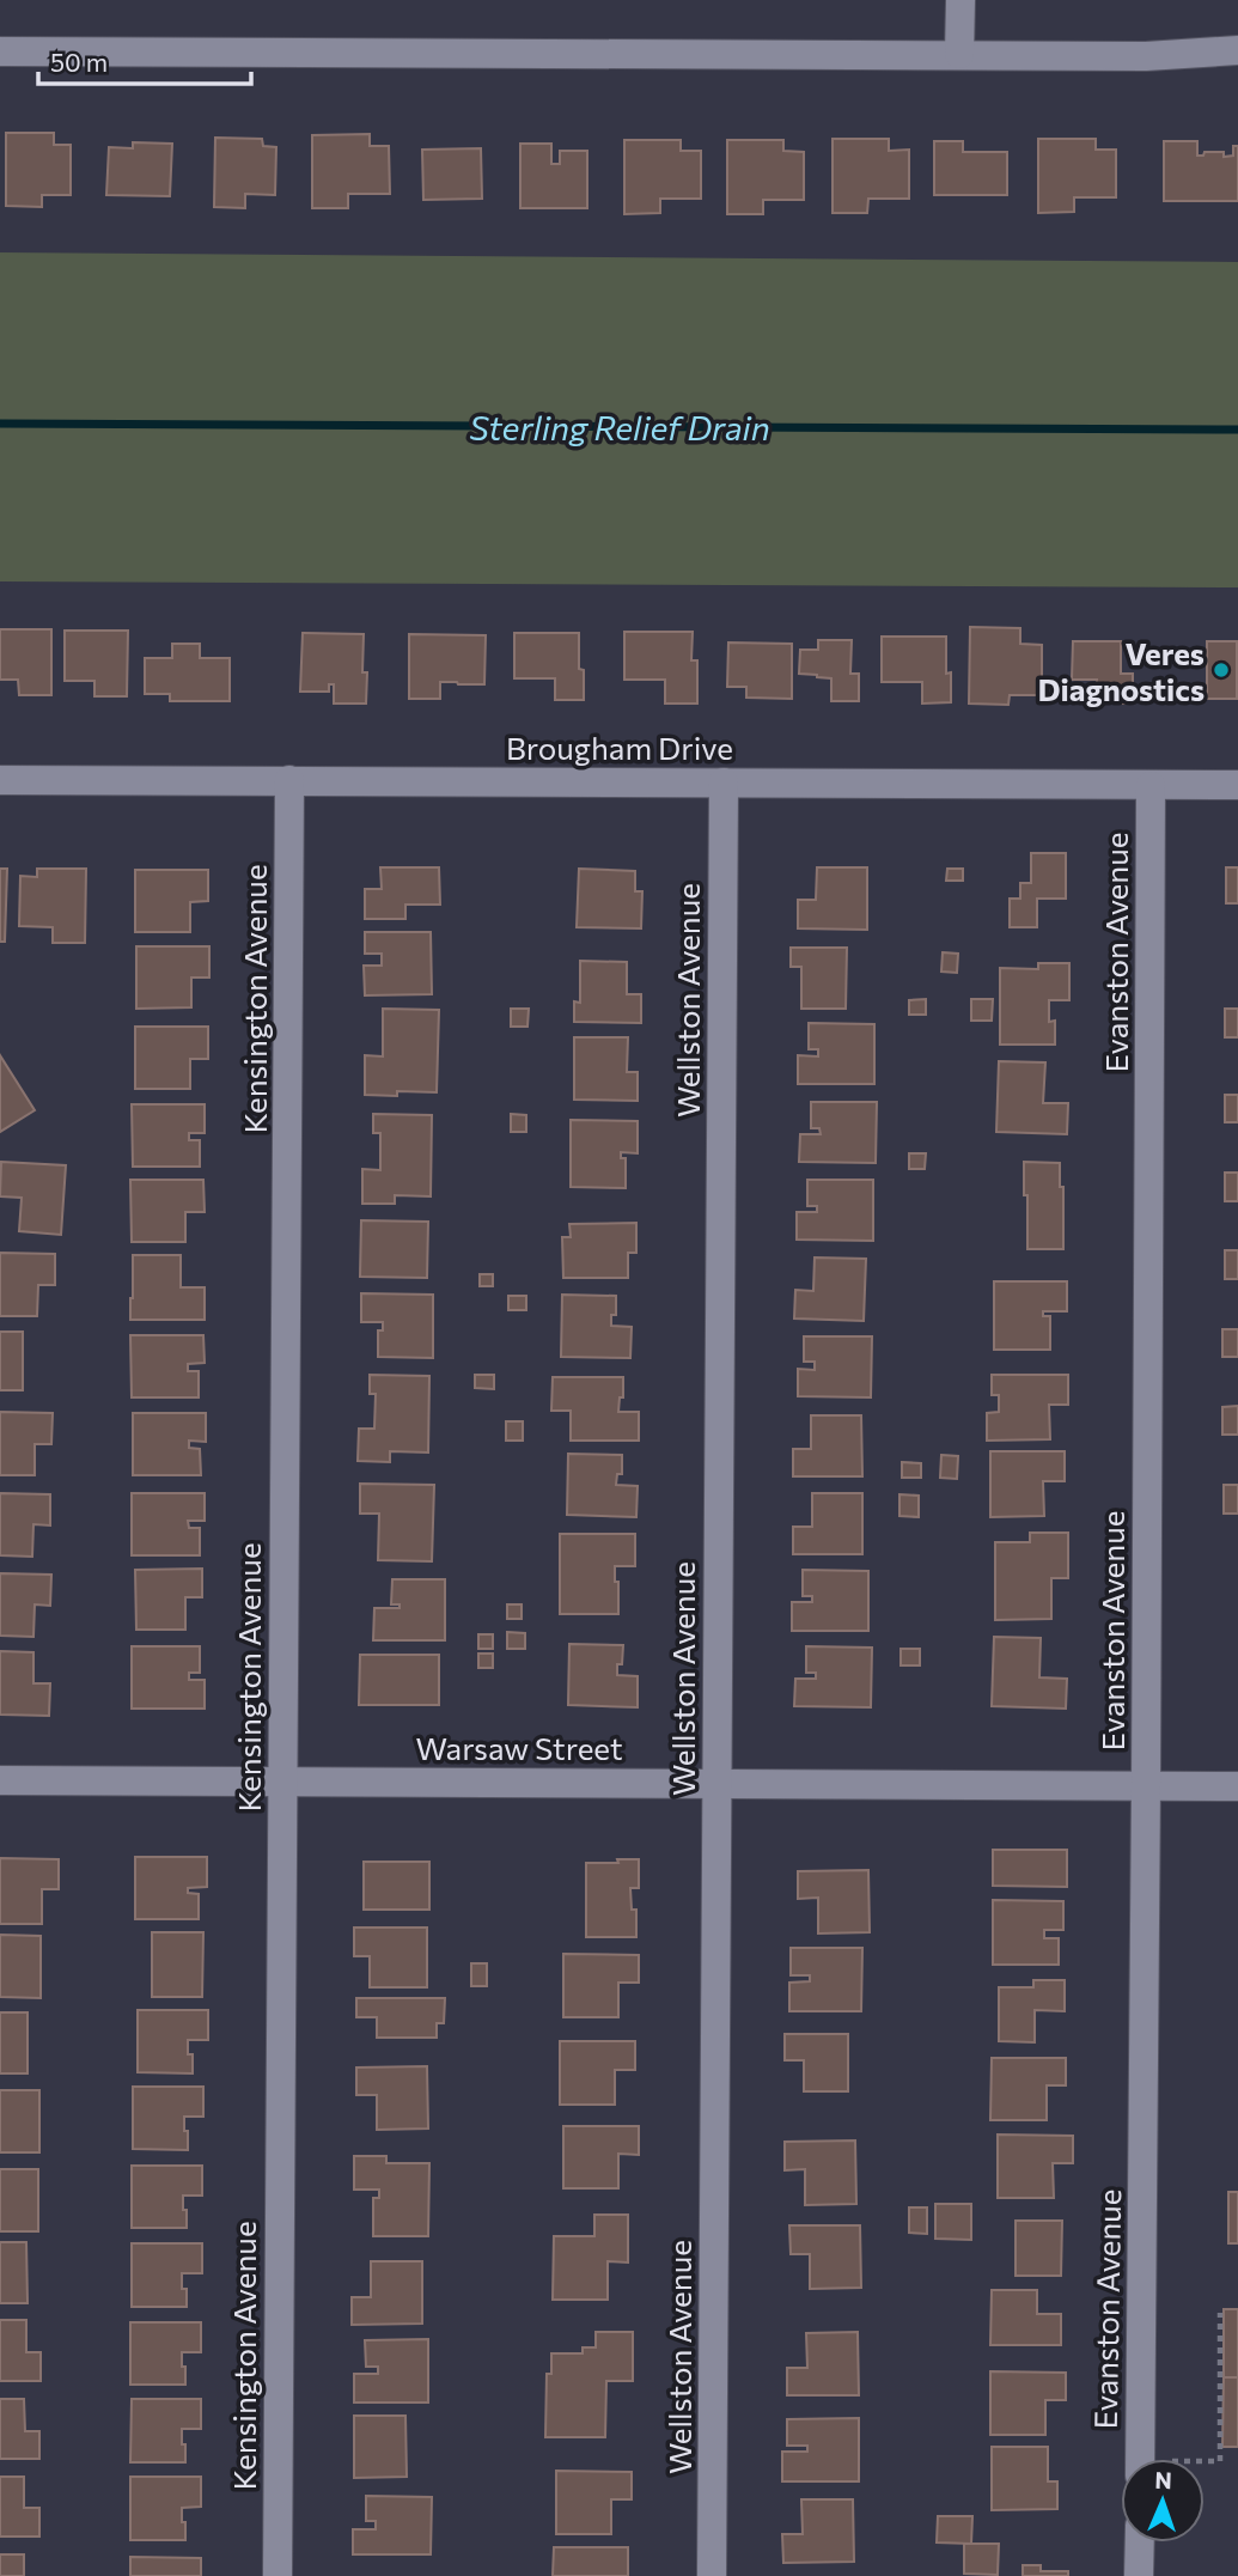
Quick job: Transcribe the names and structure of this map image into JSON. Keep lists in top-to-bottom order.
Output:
{
  "streets": {
    "street": [
      "Brougham Drive",
      "Evanston Avenue",
      "Kensington Avenue",
      "Wellston Avenue",
      "Warsaw Street"
    ]
  },
  "crossings": [
    ["Brougham Drive", "Evanston Avenue"],
    ["Brougham Drive", "Kensington Avenue"],
    ["Brougham Drive", "Wellston Avenue"],
    ["Evanston Avenue", "Warsaw Street"],
    ["Kensington Avenue", "Warsaw Street"],
    ["Wellston Avenue", "Warsaw Street"]
  ],
  "water": ["Sterling Relief Drain"],
  "places": ["Veres Diagnostics"],
  "scale_bar": "50 m",
  "north": "top"
}
